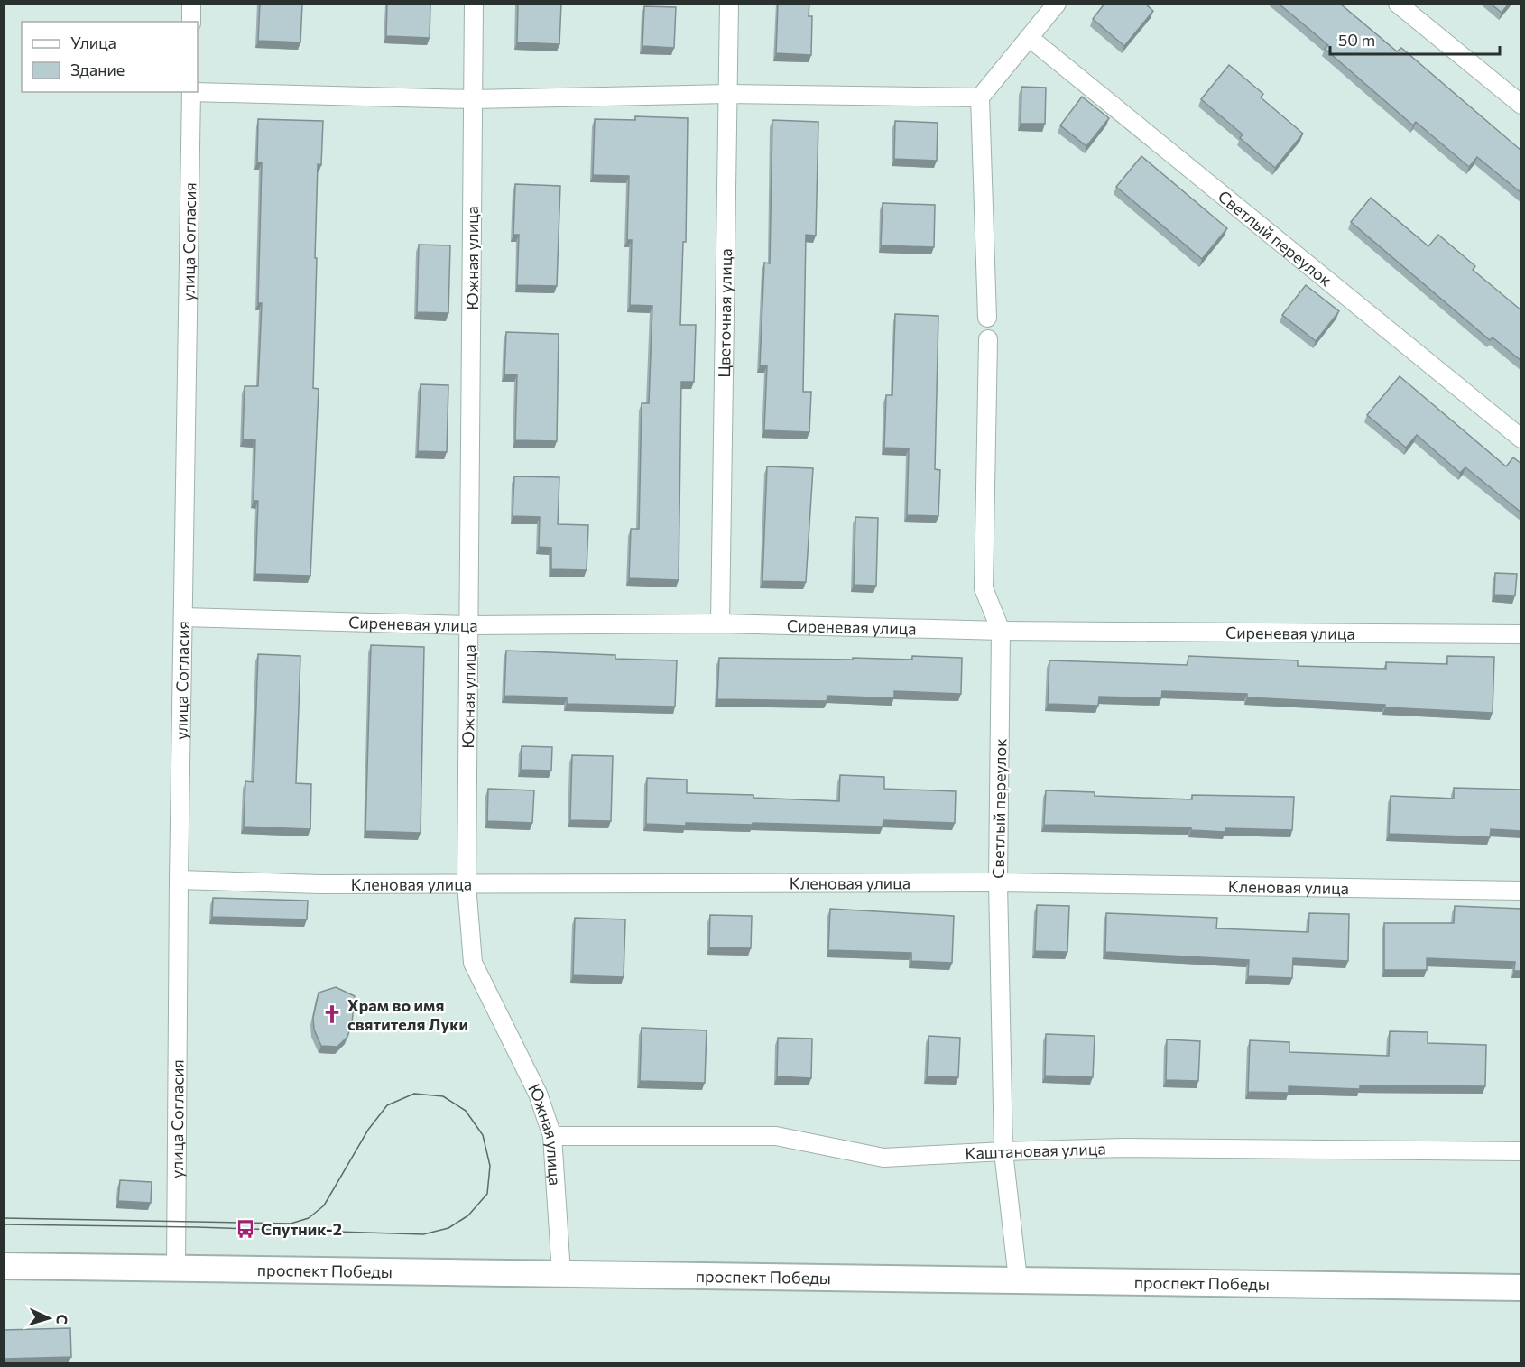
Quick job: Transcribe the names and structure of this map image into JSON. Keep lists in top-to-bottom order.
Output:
{
  "streets": {
    "main road": ["проспект Победы"],
    "street": [
      "Светлый переулок",
      "улица Согласия",
      "Южная улица",
      "Цветочная улица",
      "Сиреневая улица",
      "Кленовая улица",
      "Каштановая улица"
    ]
  },
  "crossings": [
    ["Светлый переулок", "Сиреневая улица"],
    ["Светлый переулок", "Кленовая улица"],
    ["Светлый переулок", "Каштановая улица"],
    ["Светлый переулок", "проспект Победы"],
    ["улица Согласия", "Сиреневая улица"],
    ["улица Согласия", "Кленовая улица"],
    ["улица Согласия", "проспект Победы"],
    ["Южная улица", "Сиреневая улица"],
    ["Южная улица", "Кленовая улица"],
    ["Южная улица", "Каштановая улица"],
    ["Южная улица", "проспект Победы"],
    ["Цветочная улица", "Сиреневая улица"]
  ],
  "places": {
    "church": ["Храм во имя святителя Луки"],
    "bus stop": ["Спутник-2"]
  },
  "legend": ["Улица", "Здание"],
  "scale_bar": "50 m",
  "north": "right"
}
